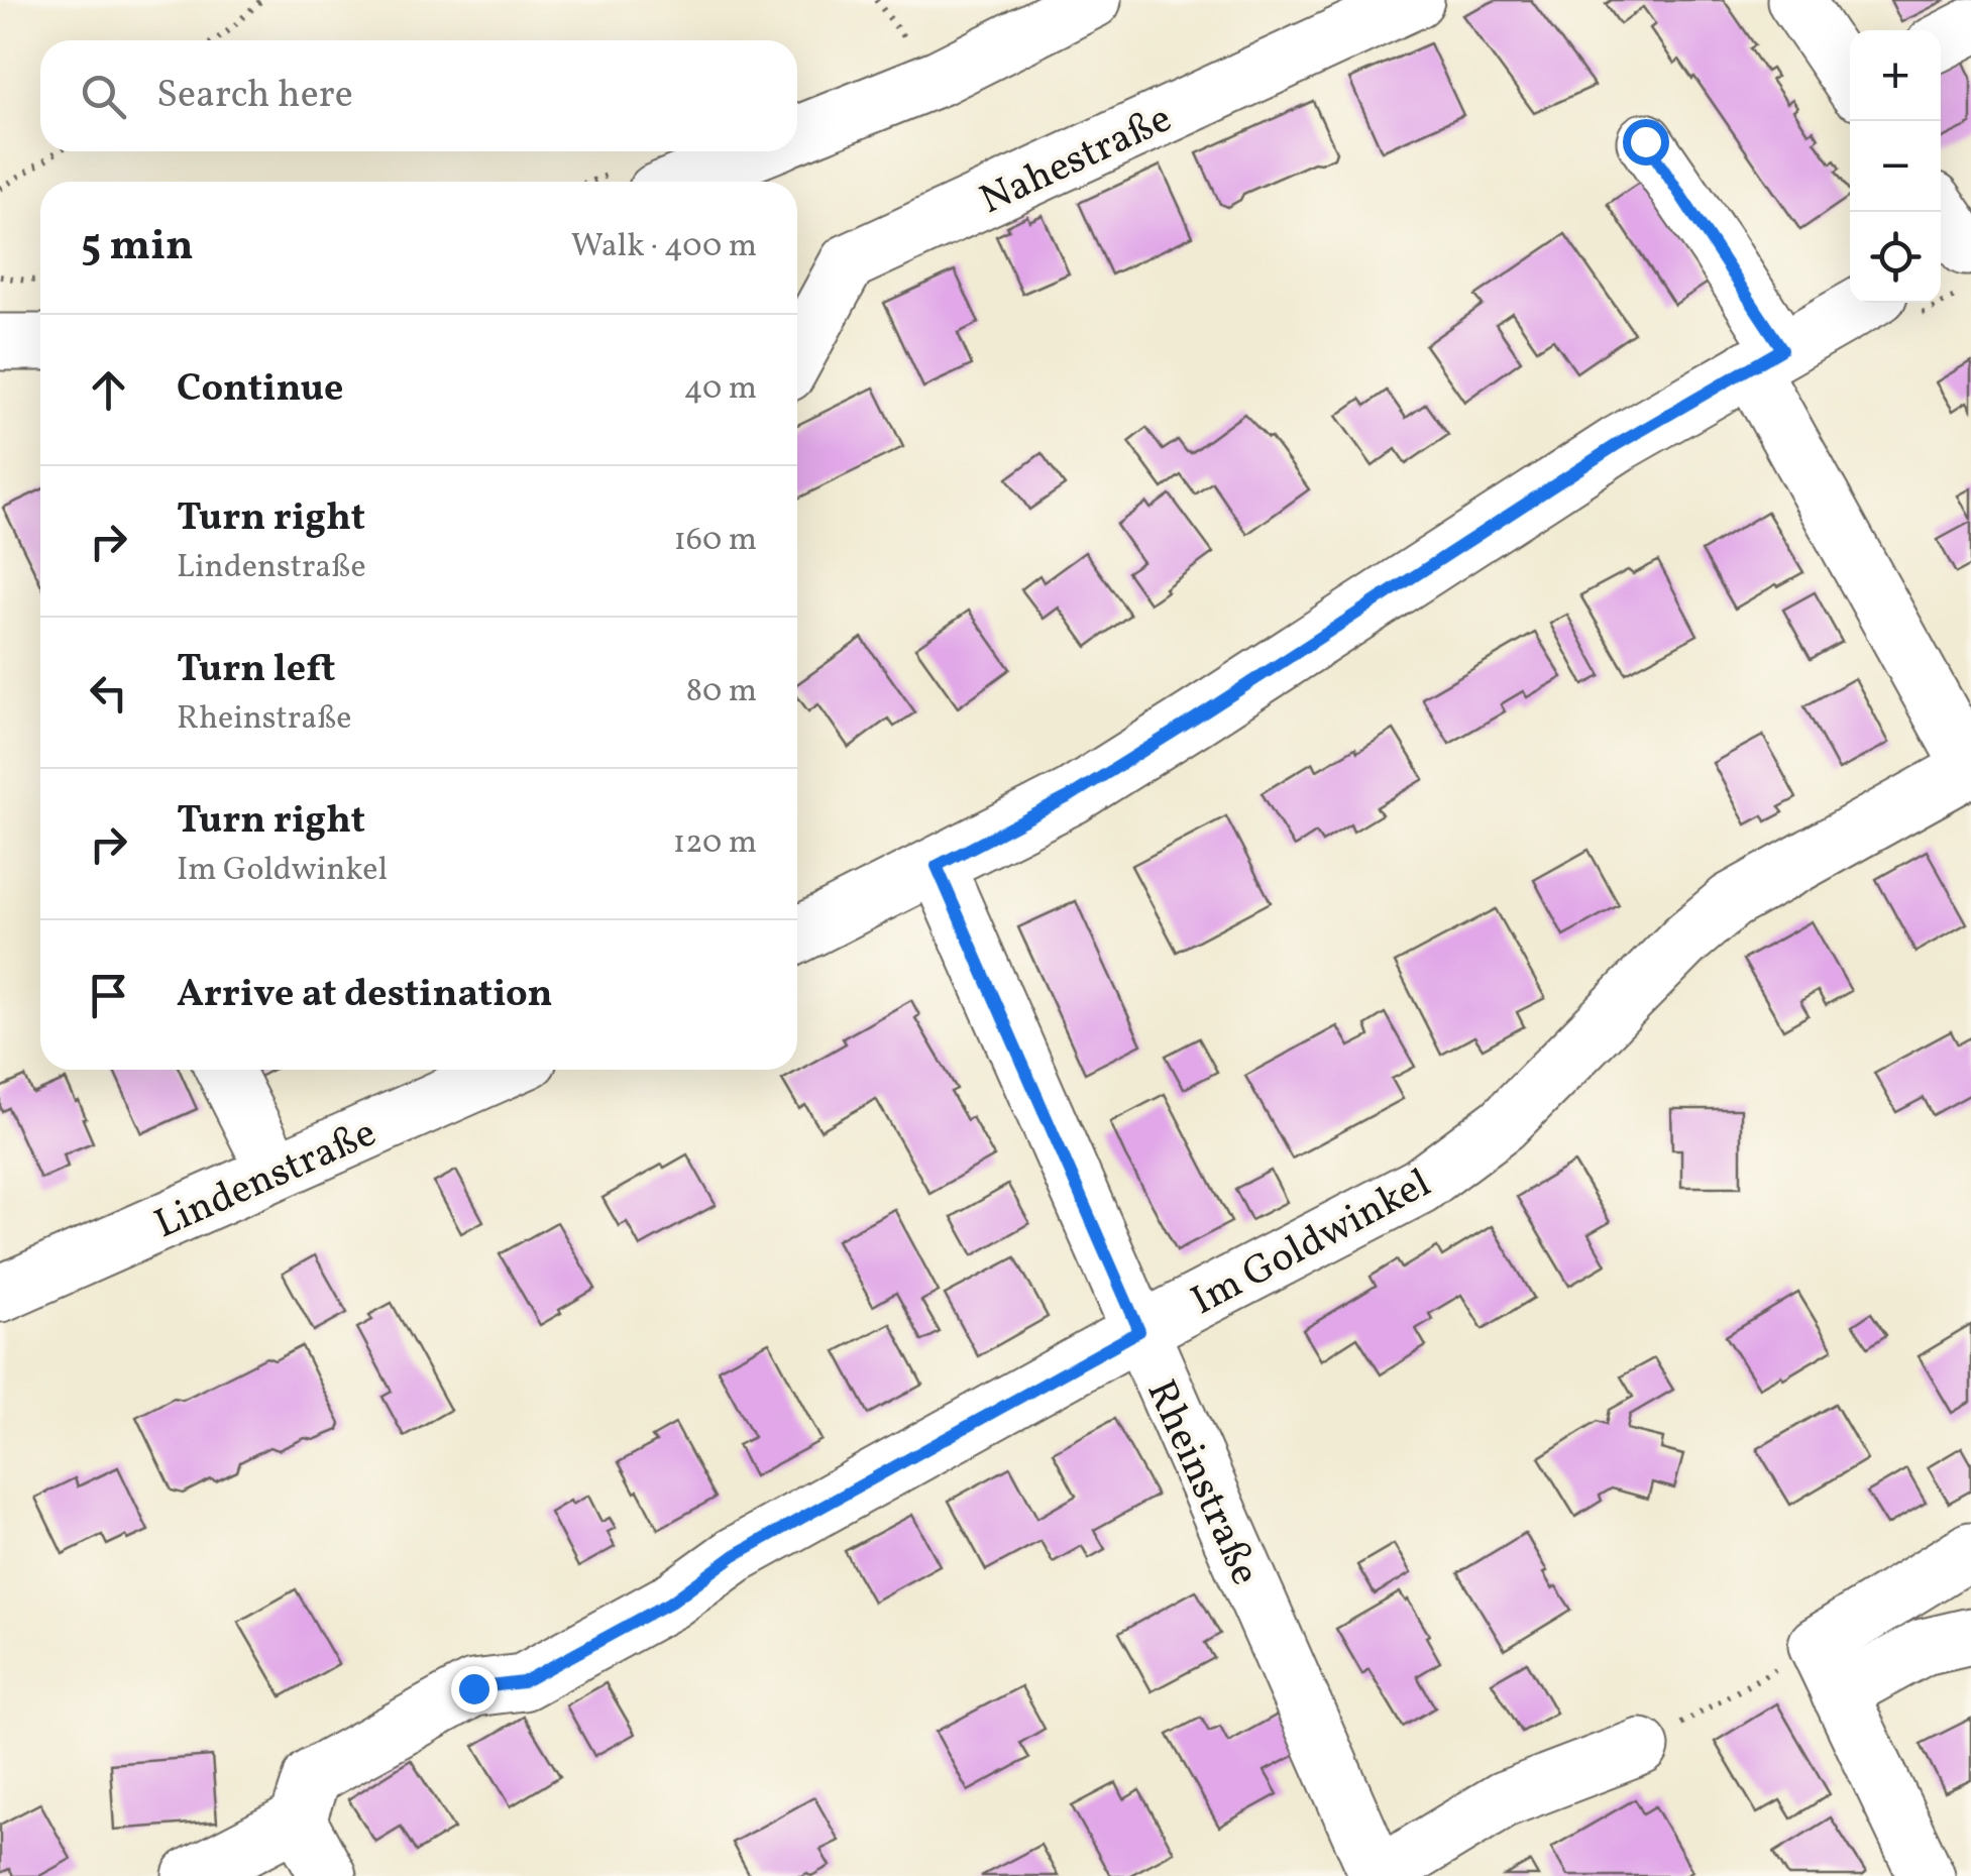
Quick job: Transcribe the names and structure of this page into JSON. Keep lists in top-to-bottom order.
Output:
{
  "streets": {
    "street": [
      "Nahestraße",
      "Lindenstraße",
      "Im Goldwinkel",
      "Rheinstraße"
    ]
  },
  "crossings": [
    ["Im Goldwinkel", "Rheinstraße"]
  ],
  "page": {
    "map_buttons": ["+", "−"],
    "search": "Search here",
    "heading": ["5 min", "Walk · 400 m"],
    "list": [
      ["Continue", "40 m"],
      ["Turn right", "Lindenstraße", "160 m"],
      ["Turn left", "Rheinstraße", "80 m"],
      ["Turn right", "Im Goldwinkel", "120 m"],
      "Arrive at destination"
    ]
  }
}
